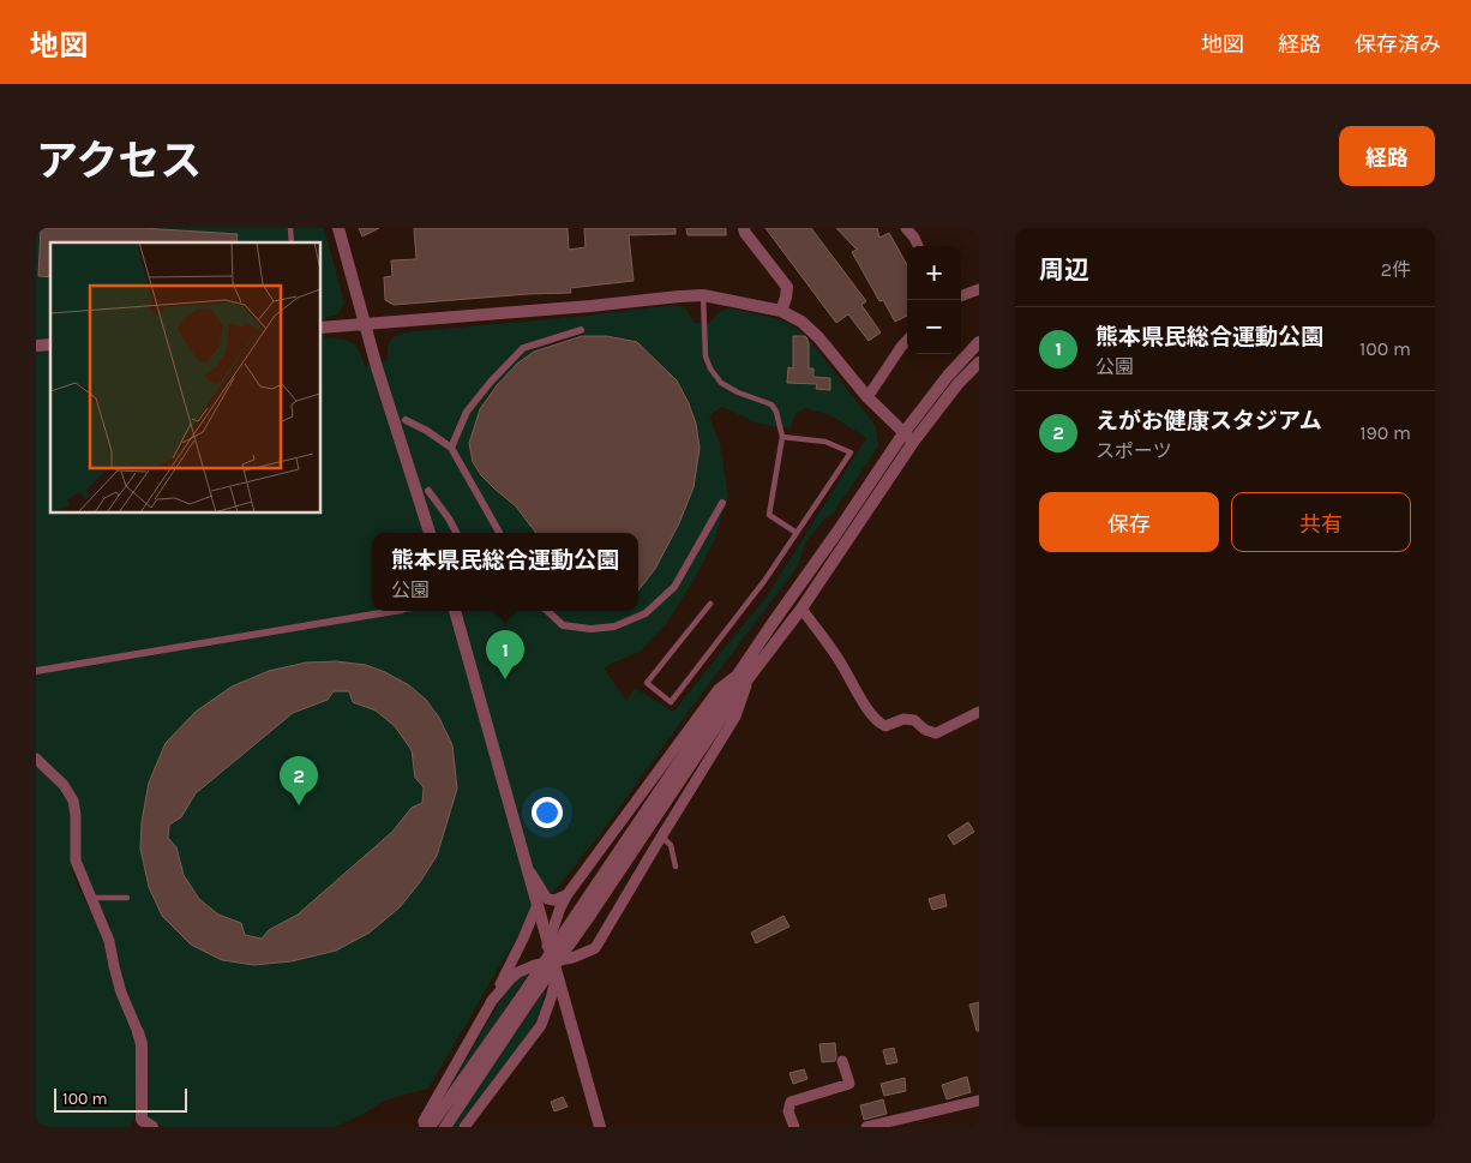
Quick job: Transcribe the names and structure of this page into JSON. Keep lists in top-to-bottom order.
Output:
{
  "scale_bar": "100 m",
  "page": {
    "header": "地図",
    "nav": ["地図", "経路", "保存済み"],
    "title": "アクセス",
    "buttons": [
      "経路",
      ["保存", "共有"]
    ],
    "heading": ["周辺", "2件"],
    "map_buttons": ["+", "−"],
    "list": [
      {
        "mark": "1",
        "name": "熊本県民総合運動公園",
        "note": "公園",
        "value": "100 m"
      },
      {
        "mark": "2",
        "name": "えがお健康スタジアム",
        "note": "スポーツ",
        "value": "190 m"
      }
    ],
    "popup": ["熊本県民総合運動公園", "公園"],
    "pins": ["1", "2"],
    "scale": "100 m"
  }
}
